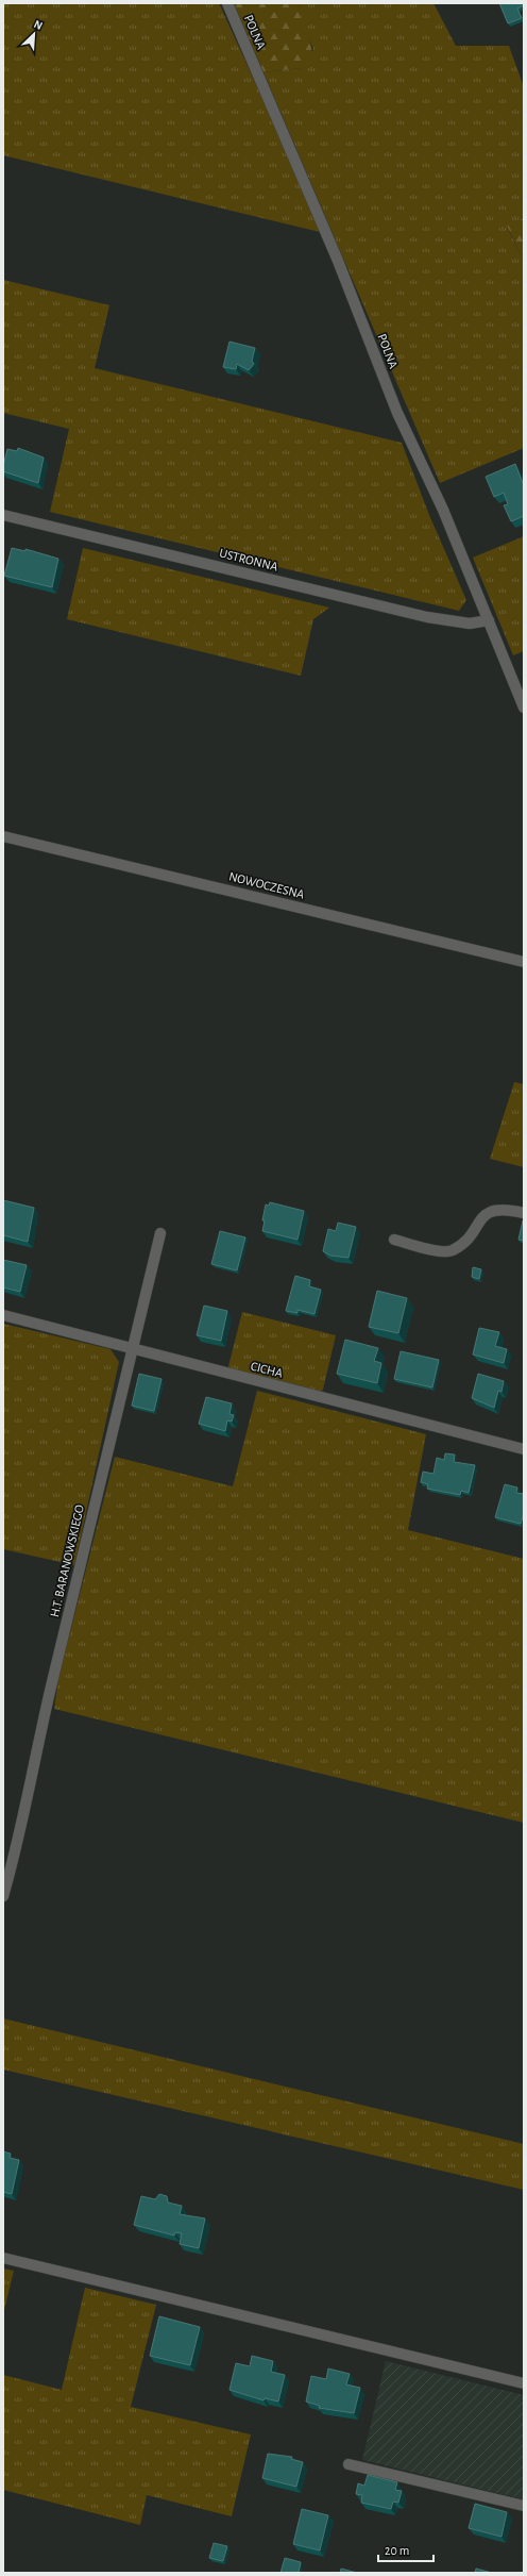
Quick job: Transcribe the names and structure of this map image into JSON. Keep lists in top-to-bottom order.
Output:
{
  "streets": {
    "street": [
      "POLNA",
      "USTRONNA",
      "NOWOCZESNA",
      "CICHA",
      "H.T. BARANOWSKIEGO"
    ]
  },
  "crossings": [
    ["POLNA", "USTRONNA"],
    ["CICHA", "H.T. BARANOWSKIEGO"]
  ],
  "scale_bar": "20 m",
  "north": "top right"
}
